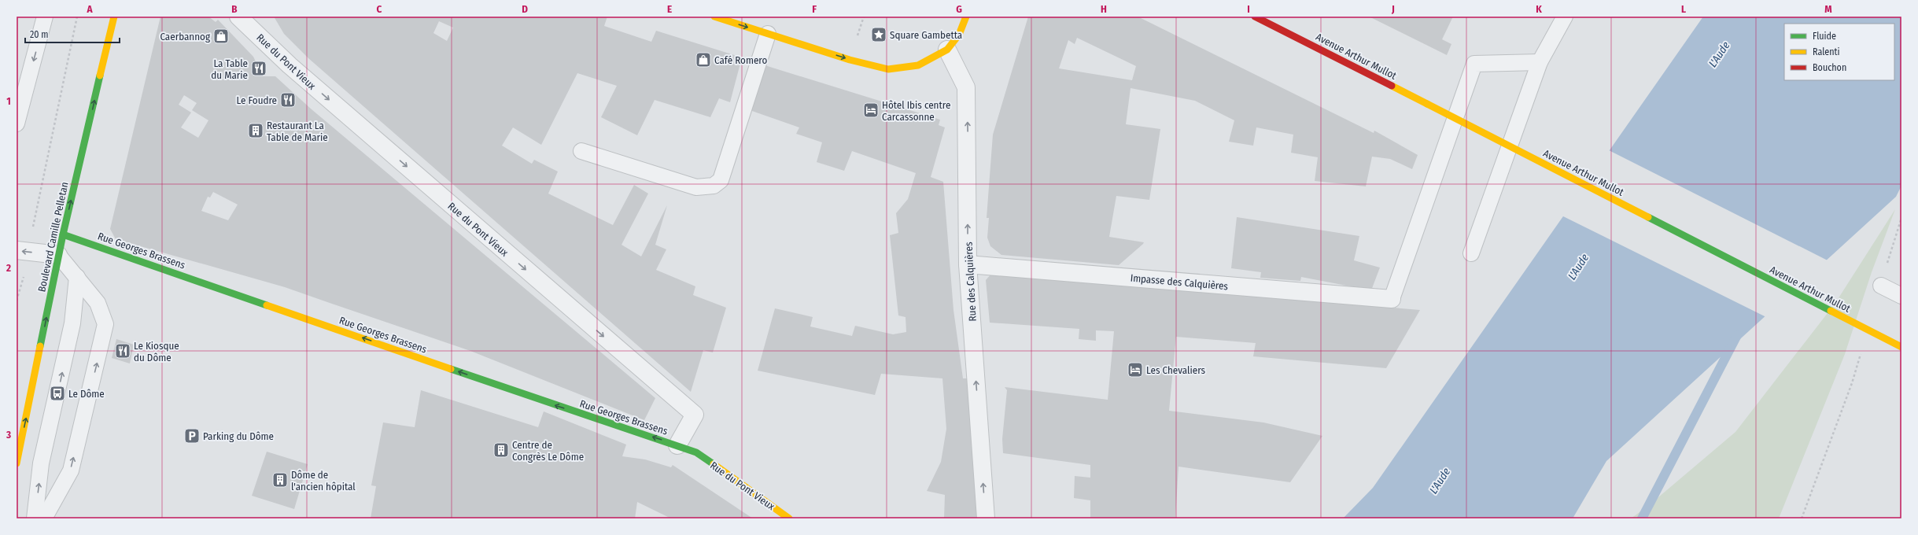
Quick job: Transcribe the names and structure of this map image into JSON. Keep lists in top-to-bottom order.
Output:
{
  "streets": {
    "main road": [
      "Avenue Arthur Mullot",
      "Rue du Pont Vieux",
      "Boulevard Camille Pelletan",
      "Rue Georges Brassens"
    ],
    "street": ["Rue des Calquières", "Impasse des Calquières"]
  },
  "crossings": [
    ["Rue du Pont Vieux", "Rue Georges Brassens"],
    ["Boulevard Camille Pelletan", "Rue Georges Brassens"],
    ["Rue des Calquières", "Impasse des Calquières"]
  ],
  "one_way": [
    "Rue du Pont Vieux",
    "Boulevard Camille Pelletan",
    "Rue Georges Brassens",
    "Rue des Calquières"
  ],
  "water": ["L'Aude"],
  "places": {
    "place": ["Square Gambetta"],
    "shop": ["Caerbannog", "Café Romero"],
    "restaurant": ["La Table du Marie", "Le Foudre", "Le Kiosque du Dôme"],
    "hotel": ["Hôtel Ibis centre Carcassonne", "Les Chevaliers"],
    "building": ["Restaurant La Table de Marie", "Centre de Congrès Le Dôme", "Dôme de l'ancien hôpital"],
    "bus stop": ["Le Dôme"],
    "parking": ["Parking du Dôme"]
  },
  "legend": ["Fluide", "Ralenti", "Bouchon"],
  "scale_bar": "20 m",
  "grid": {
    "columns": [
      "A",
      "B",
      "C",
      "D",
      "E",
      "F",
      "G",
      "H",
      "I",
      "J",
      "K",
      "L",
      "M"
    ],
    "rows": ["1", "2", "3"]
  }
}
